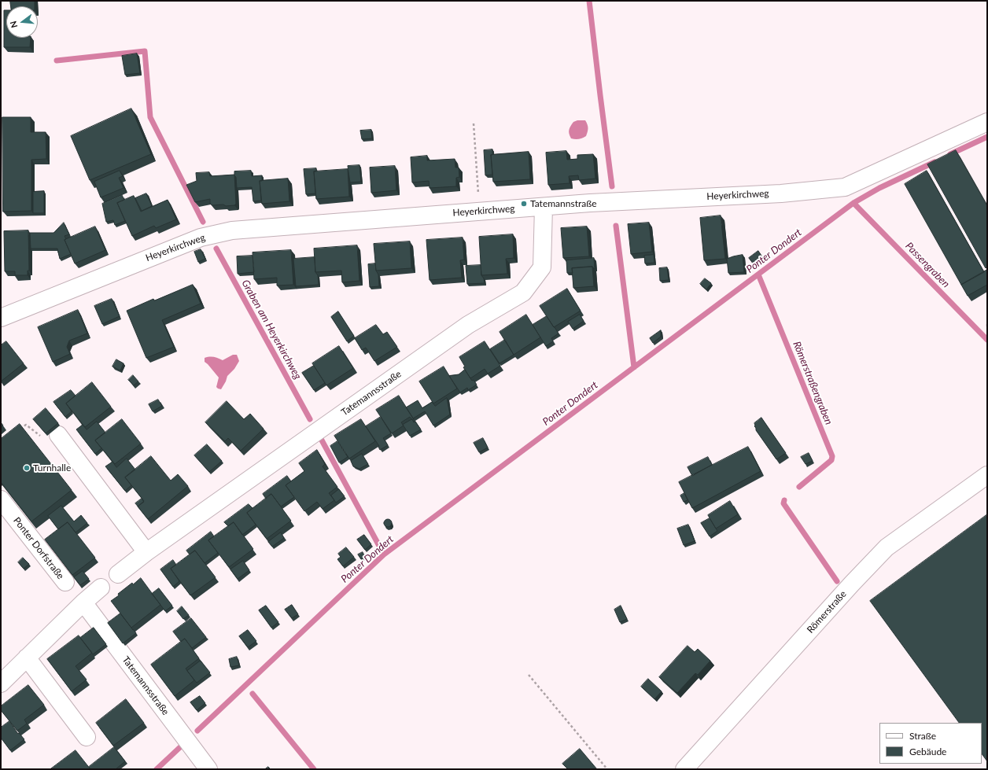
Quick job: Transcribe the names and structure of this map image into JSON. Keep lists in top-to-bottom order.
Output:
{
  "streets": {
    "street": [
      "Heyerkirchweg",
      "Tatemannsstraße",
      "Ponter Dorfstraße",
      "Römerstraße"
    ]
  },
  "crossings": [
    ["Heyerkirchweg", "Tatemannsstraße"]
  ],
  "water": [
    "Ponter Dondert",
    "Passengraben",
    "Graben am Heyerkirchweg",
    "Römerstraßengraben"
  ],
  "places": ["Tatemannstraße", "Turnhalle"],
  "legend": ["Straße", "Gebäude"],
  "north": "left"
}
